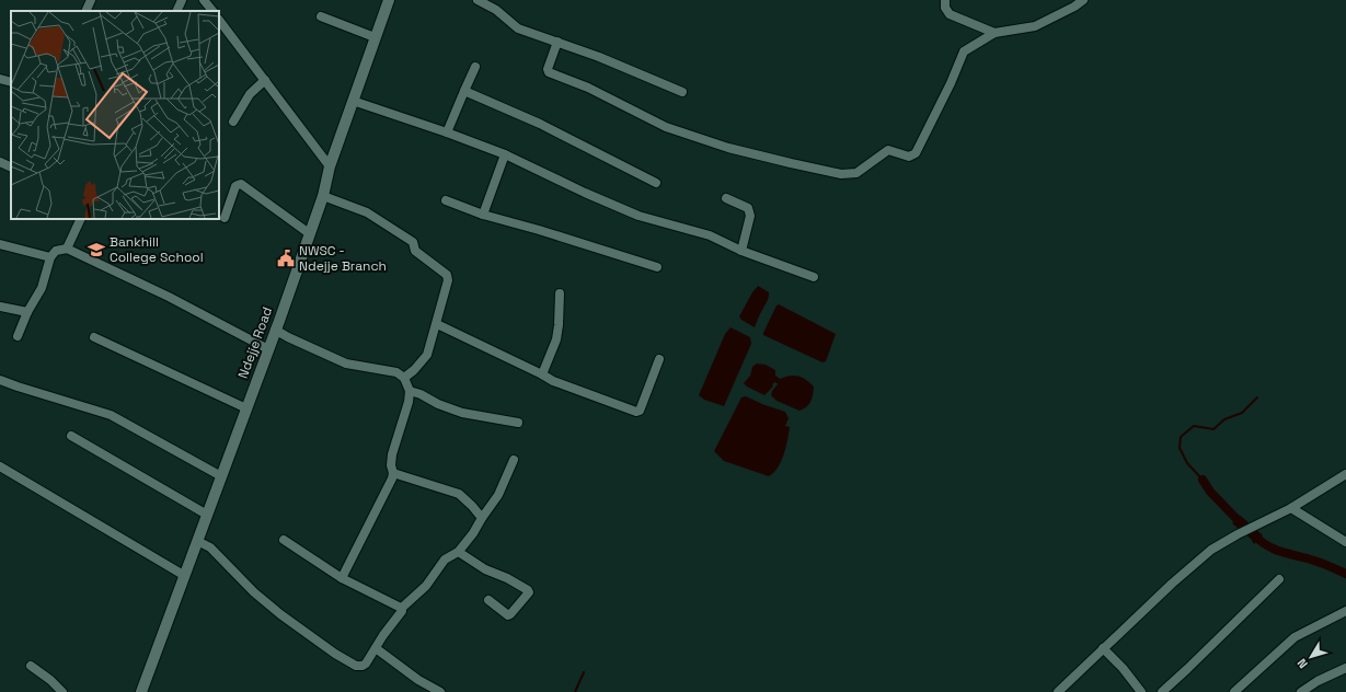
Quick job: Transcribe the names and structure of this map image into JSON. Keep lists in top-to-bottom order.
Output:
{
  "streets": {
    "street": ["Ndejje Road"]
  },
  "places": {
    "school or university": ["Bankhill College School"],
    "public building": ["NWSC - Ndejje Branch"]
  },
  "north": "bottom left"
}
